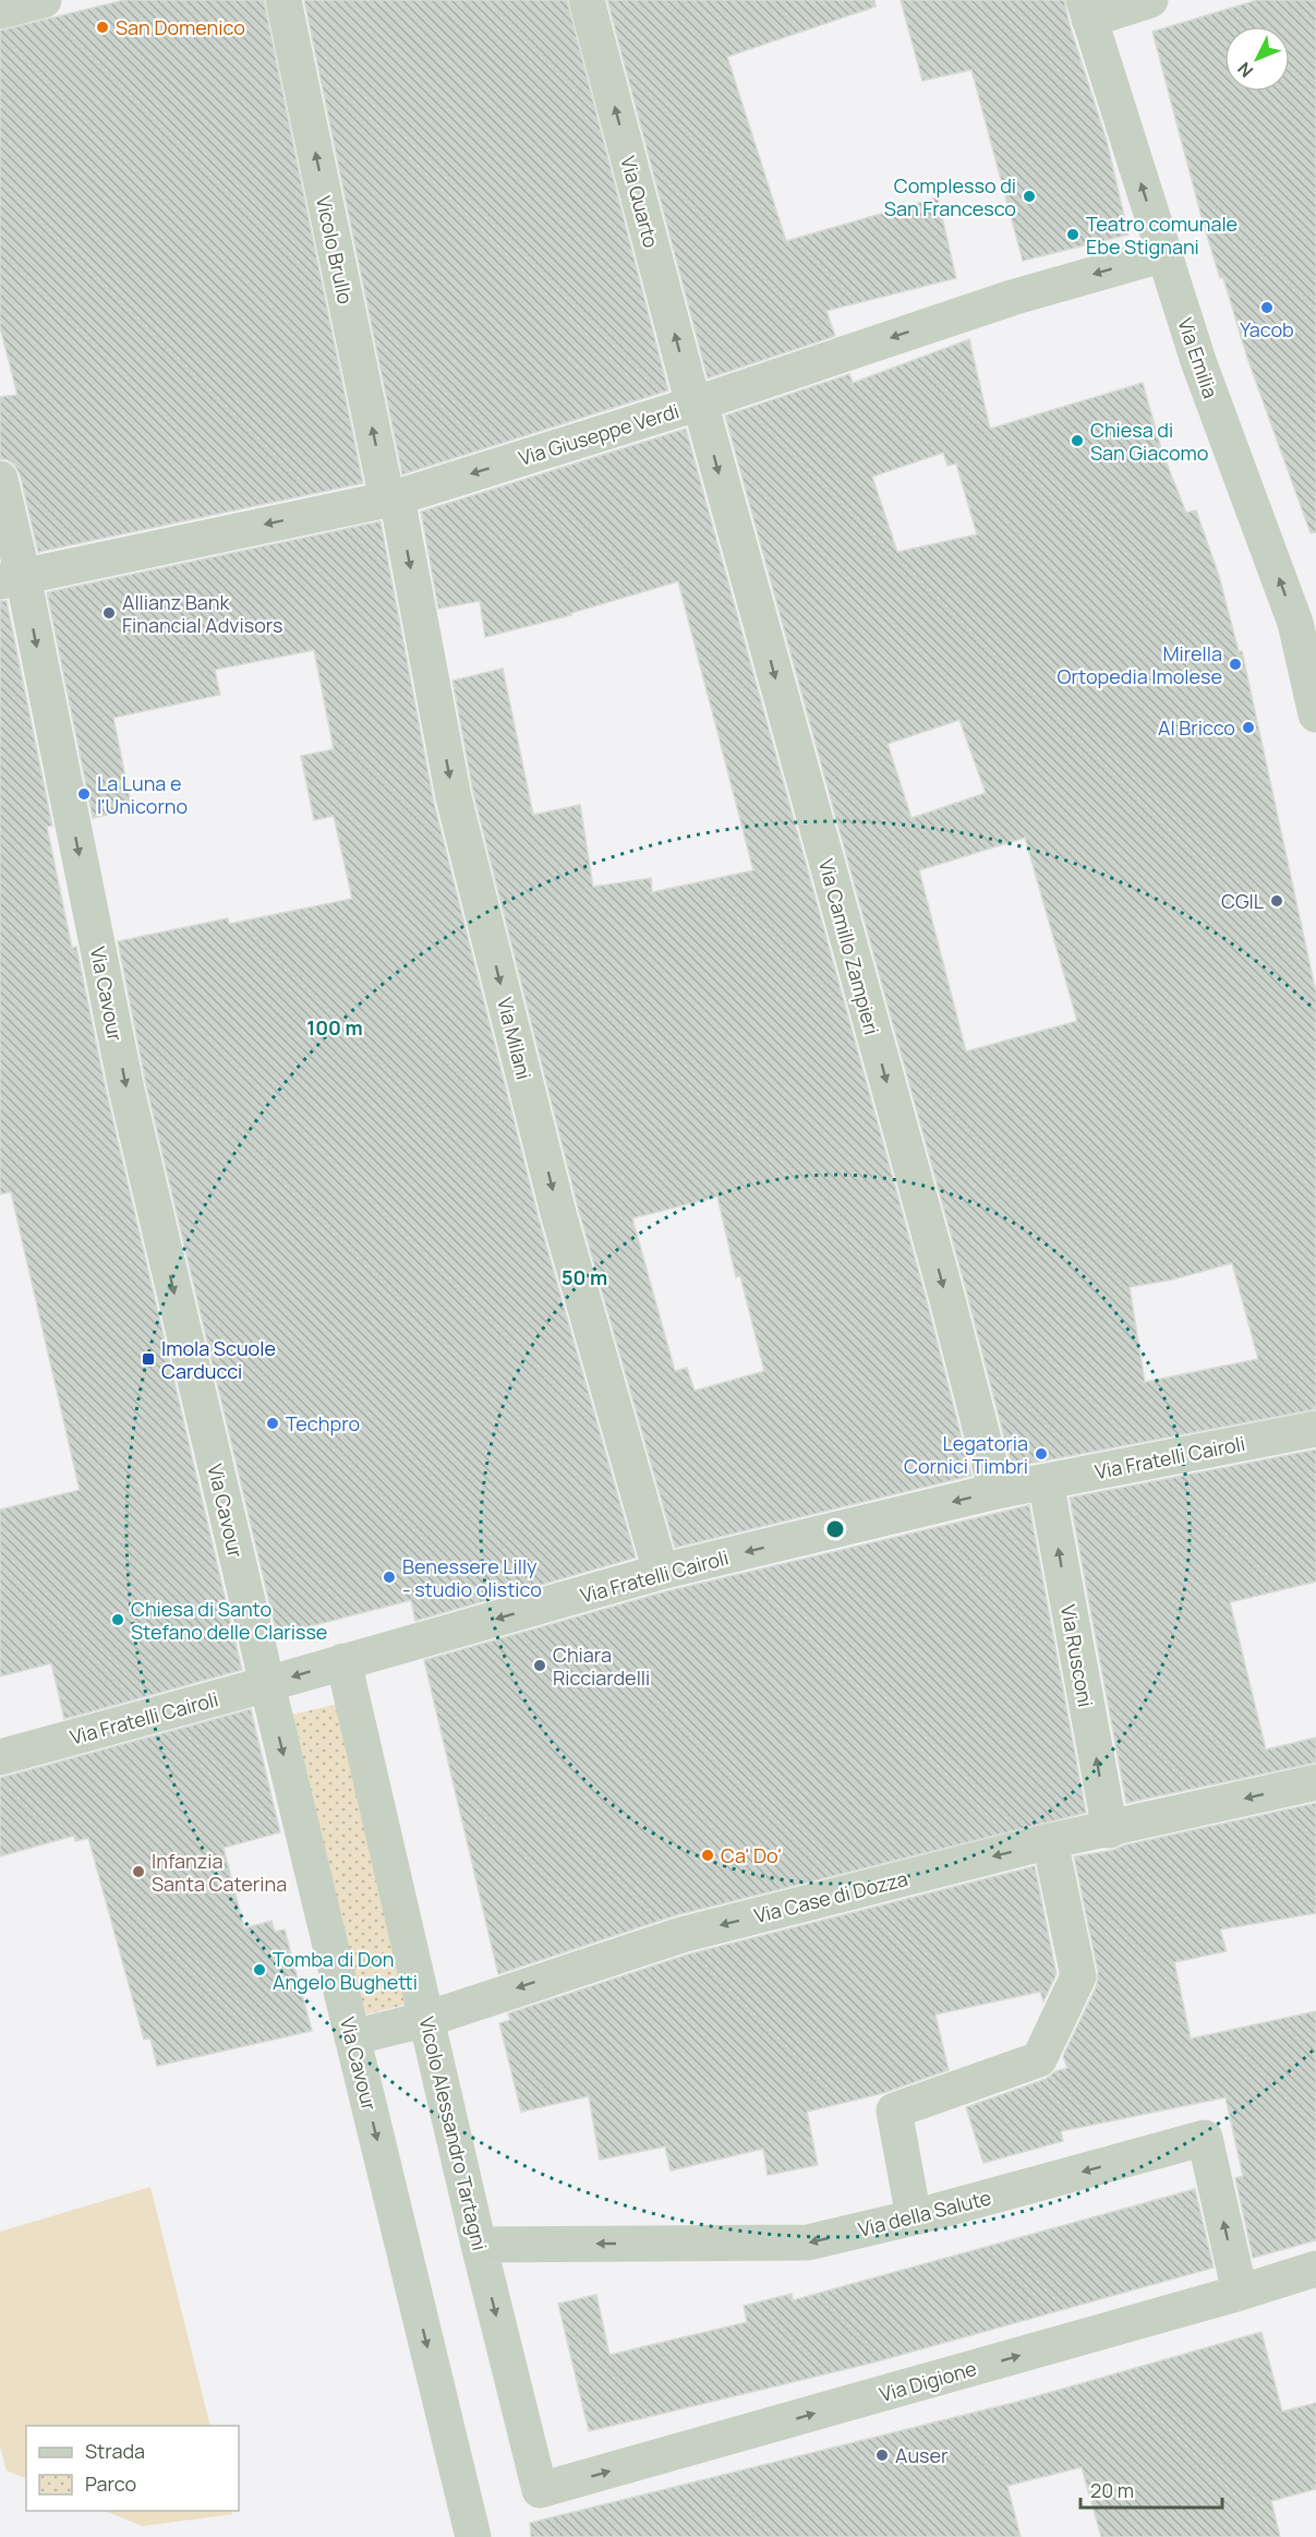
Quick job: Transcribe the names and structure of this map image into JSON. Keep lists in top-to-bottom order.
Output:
{
  "streets": {
    "street": [
      "Via Quarto",
      "Vicolo Brullo",
      "Via Emilia",
      "Via Giuseppe Verdi",
      "Via Camillo Zampieri",
      "Via Cavour",
      "Via Milani",
      "Via Fratelli Cairoli",
      "Via Rusconi",
      "Via Case di Dozza",
      "Vicolo Alessandro Tartagni",
      "Via della Salute",
      "Via Digione"
    ]
  },
  "crossings": [
    ["Via Quarto", "Via Giuseppe Verdi"],
    ["Via Quarto", "Via Camillo Zampieri"],
    ["Vicolo Brullo", "Via Giuseppe Verdi"],
    ["Vicolo Brullo", "Via Milani"],
    ["Via Emilia", "Via Giuseppe Verdi"],
    ["Via Giuseppe Verdi", "Via Camillo Zampieri"],
    ["Via Giuseppe Verdi", "Via Cavour"],
    ["Via Giuseppe Verdi", "Via Milani"],
    ["Via Camillo Zampieri", "Via Fratelli Cairoli"],
    ["Via Cavour", "Via Fratelli Cairoli"],
    ["Via Cavour", "Via Case di Dozza"],
    ["Via Milani", "Via Fratelli Cairoli"],
    ["Via Fratelli Cairoli", "Via Rusconi"],
    ["Via Fratelli Cairoli", "Vicolo Alessandro Tartagni"],
    ["Via Rusconi", "Via Case di Dozza"],
    ["Via Case di Dozza", "Vicolo Alessandro Tartagni"],
    ["Vicolo Alessandro Tartagni", "Via della Salute"],
    ["Vicolo Alessandro Tartagni", "Via Digione"],
    ["Via della Salute", "Via Digione"]
  ],
  "one_way": [
    "Via Quarto",
    "Vicolo Brullo",
    "Via Emilia",
    "Via Giuseppe Verdi",
    "Via Camillo Zampieri",
    "Via Cavour",
    "Via Milani",
    "Via Fratelli Cairoli",
    "Via Rusconi",
    "Via Case di Dozza",
    "Via della Salute",
    "Via Digione"
  ],
  "places": {
    "other": [
      "San Domenico",
      "Complesso di San Francesco",
      "Teatro comunale Ebe Stignani",
      "Yacob",
      "Chiesa di San Giacomo",
      "Allianz Bank Financial Advisors",
      "Mirella Ortopedia Imolese",
      "Al Bricco",
      "La Luna e l'Unicorno",
      "CGIL",
      "Techpro",
      "Legatoria Cornici Timbri",
      "Benessere Lilly - studio olistico",
      "Chiesa di Santo Stefano delle Clarisse",
      "Chiara Ricciardelli",
      "Ca' Do'",
      "Infanzia Santa Caterina",
      "Tomba di Don Angelo Bughetti",
      "Auser"
    ],
    "transit": ["Imola Scuole Carducci"]
  },
  "legend": ["Strada", "Parco"],
  "scale_bar": "20 m",
  "north": "bottom left",
  "rings": ["100 m", "50 m"]
}
